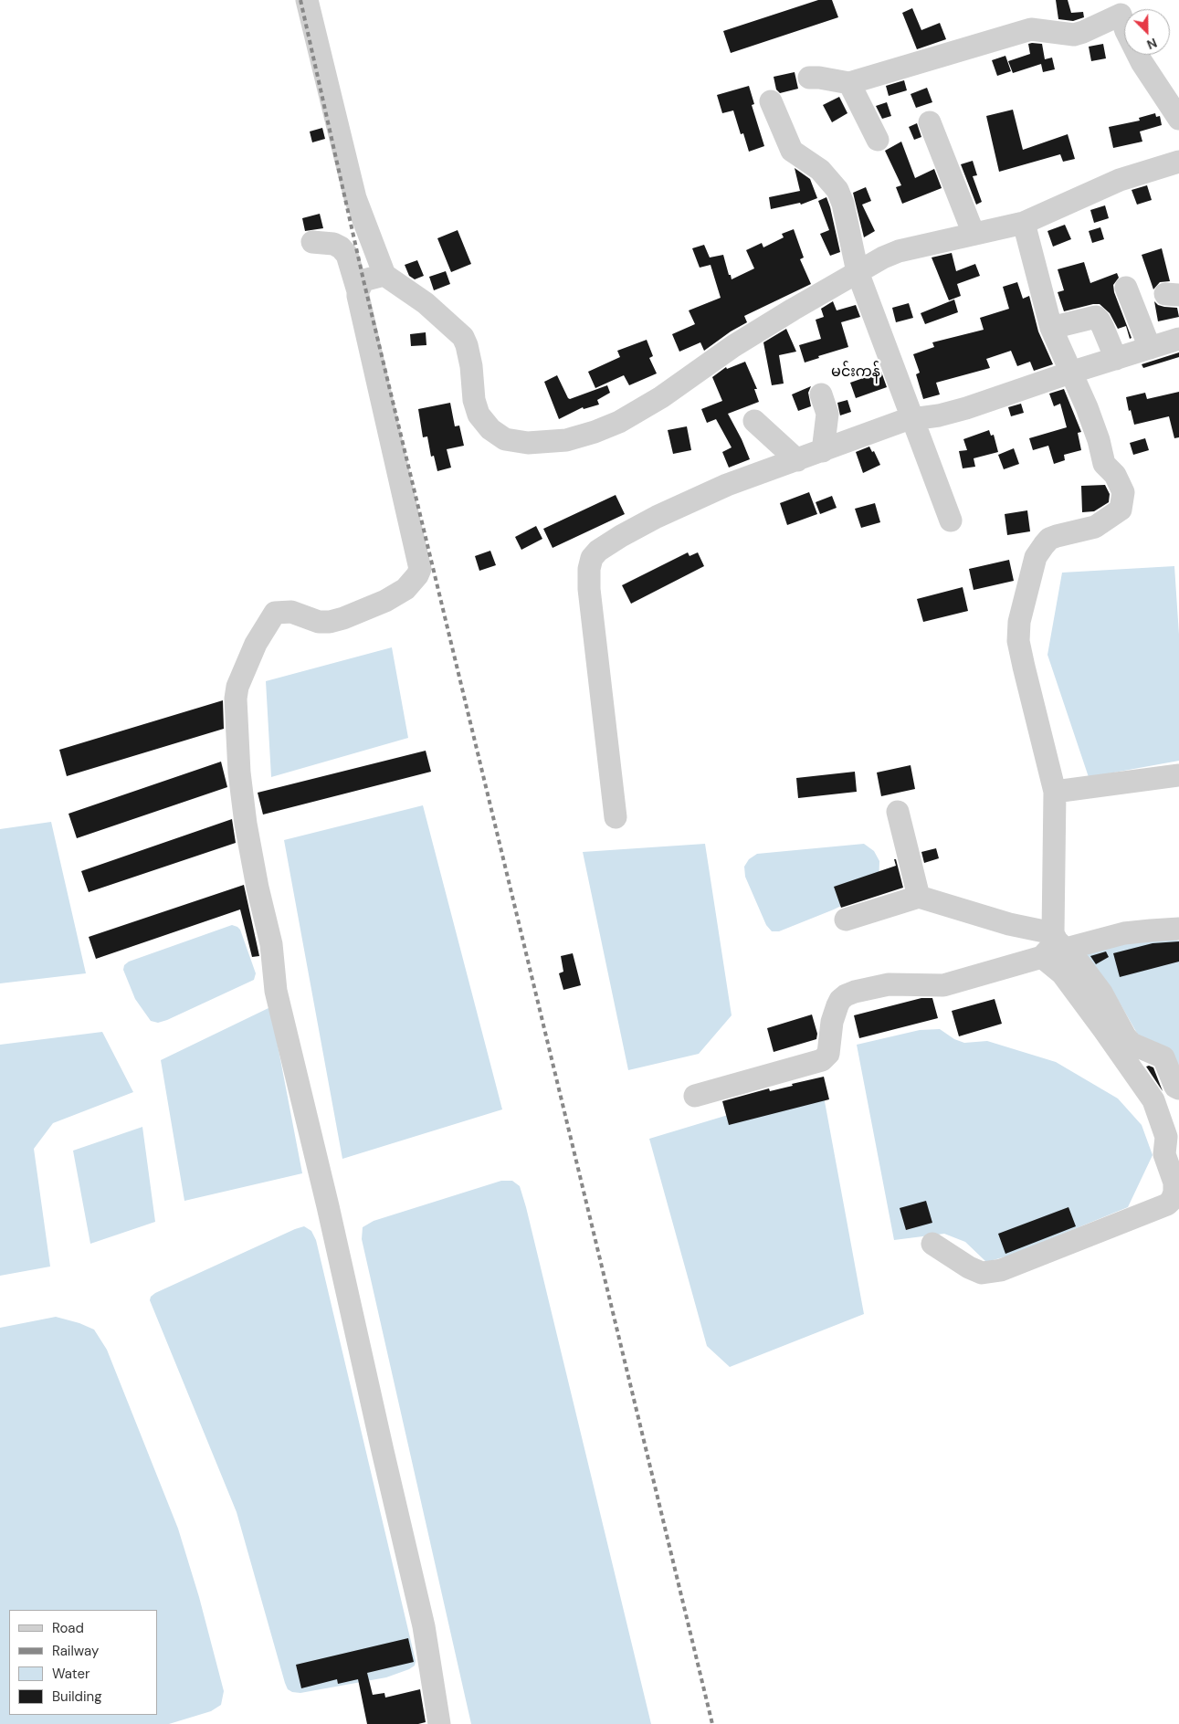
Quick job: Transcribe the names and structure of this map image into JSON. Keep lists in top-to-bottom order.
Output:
{
  "districts": ["မင်းကန်"],
  "legend": [
    "Road",
    "Railway",
    "Water",
    "Building"
  ],
  "north": "bottom right"
}
